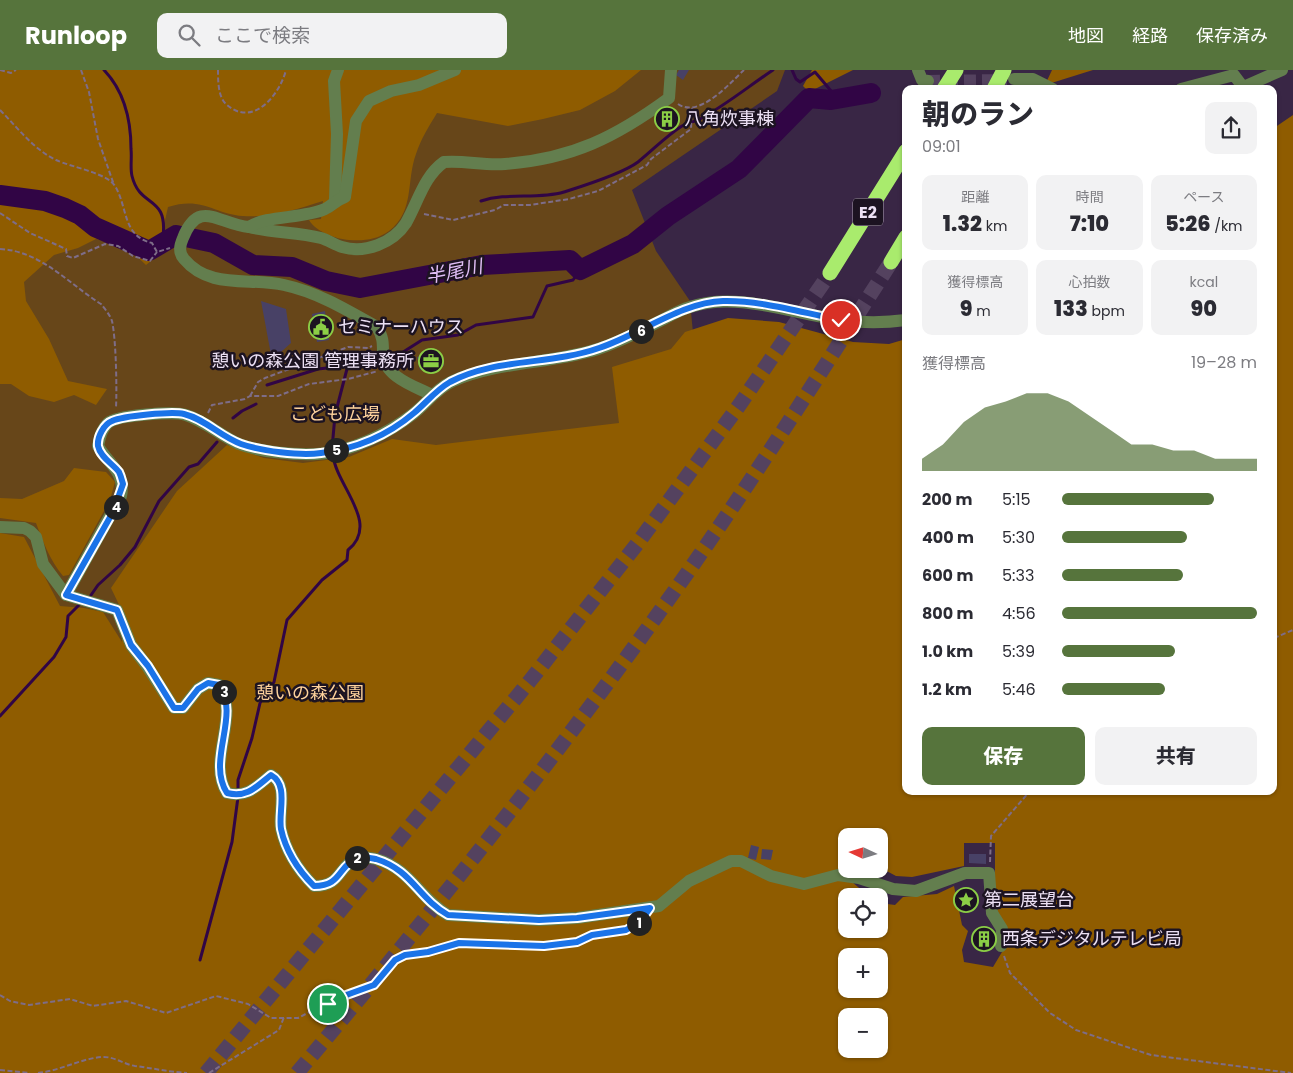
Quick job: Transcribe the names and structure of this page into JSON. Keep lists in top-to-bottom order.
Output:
{
  "streets": {
    "highway": ["E2"]
  },
  "water": ["半尾川"],
  "parks": ["こども広場", "憩いの森公園"],
  "places": {
    "building": ["八角炊事棟", "西条デジタルテレビ局"],
    "public building": ["セミナーハウス"],
    "office": ["憩いの森公園 管理事務所"],
    "place": ["第二展望台"]
  },
  "north": "left",
  "page": {
    "header": "Runloop",
    "search": "ここで検索",
    "nav": ["地図", "経路", "保存済み"],
    "heading": ["朝のラン", "09:01"],
    "stats": [
      ["距離", "1.32 km"],
      ["時間", "7:10"],
      ["ペース", "5:26 /km"],
      ["獲得標高", "9 m"],
      ["心拍数", "133 bpm"],
      ["kcal", "90"]
    ],
    "pins": [
      "6",
      "5",
      "4",
      "3",
      "2",
      "1"
    ],
    "chart": ["獲得標高", "19–28 m"],
    "list": [
      {
        "name": "200 m",
        "note": "5:15"
      },
      {
        "name": "400 m",
        "note": "5:30"
      },
      {
        "name": "600 m",
        "note": "5:33"
      },
      {
        "name": "800 m",
        "note": "4:56"
      },
      {
        "name": "1.0 km",
        "note": "5:39"
      },
      {
        "name": "1.2 km",
        "note": "5:46"
      }
    ],
    "buttons": ["保存", "共有"],
    "map_buttons": ["+", "−"]
  }
}
